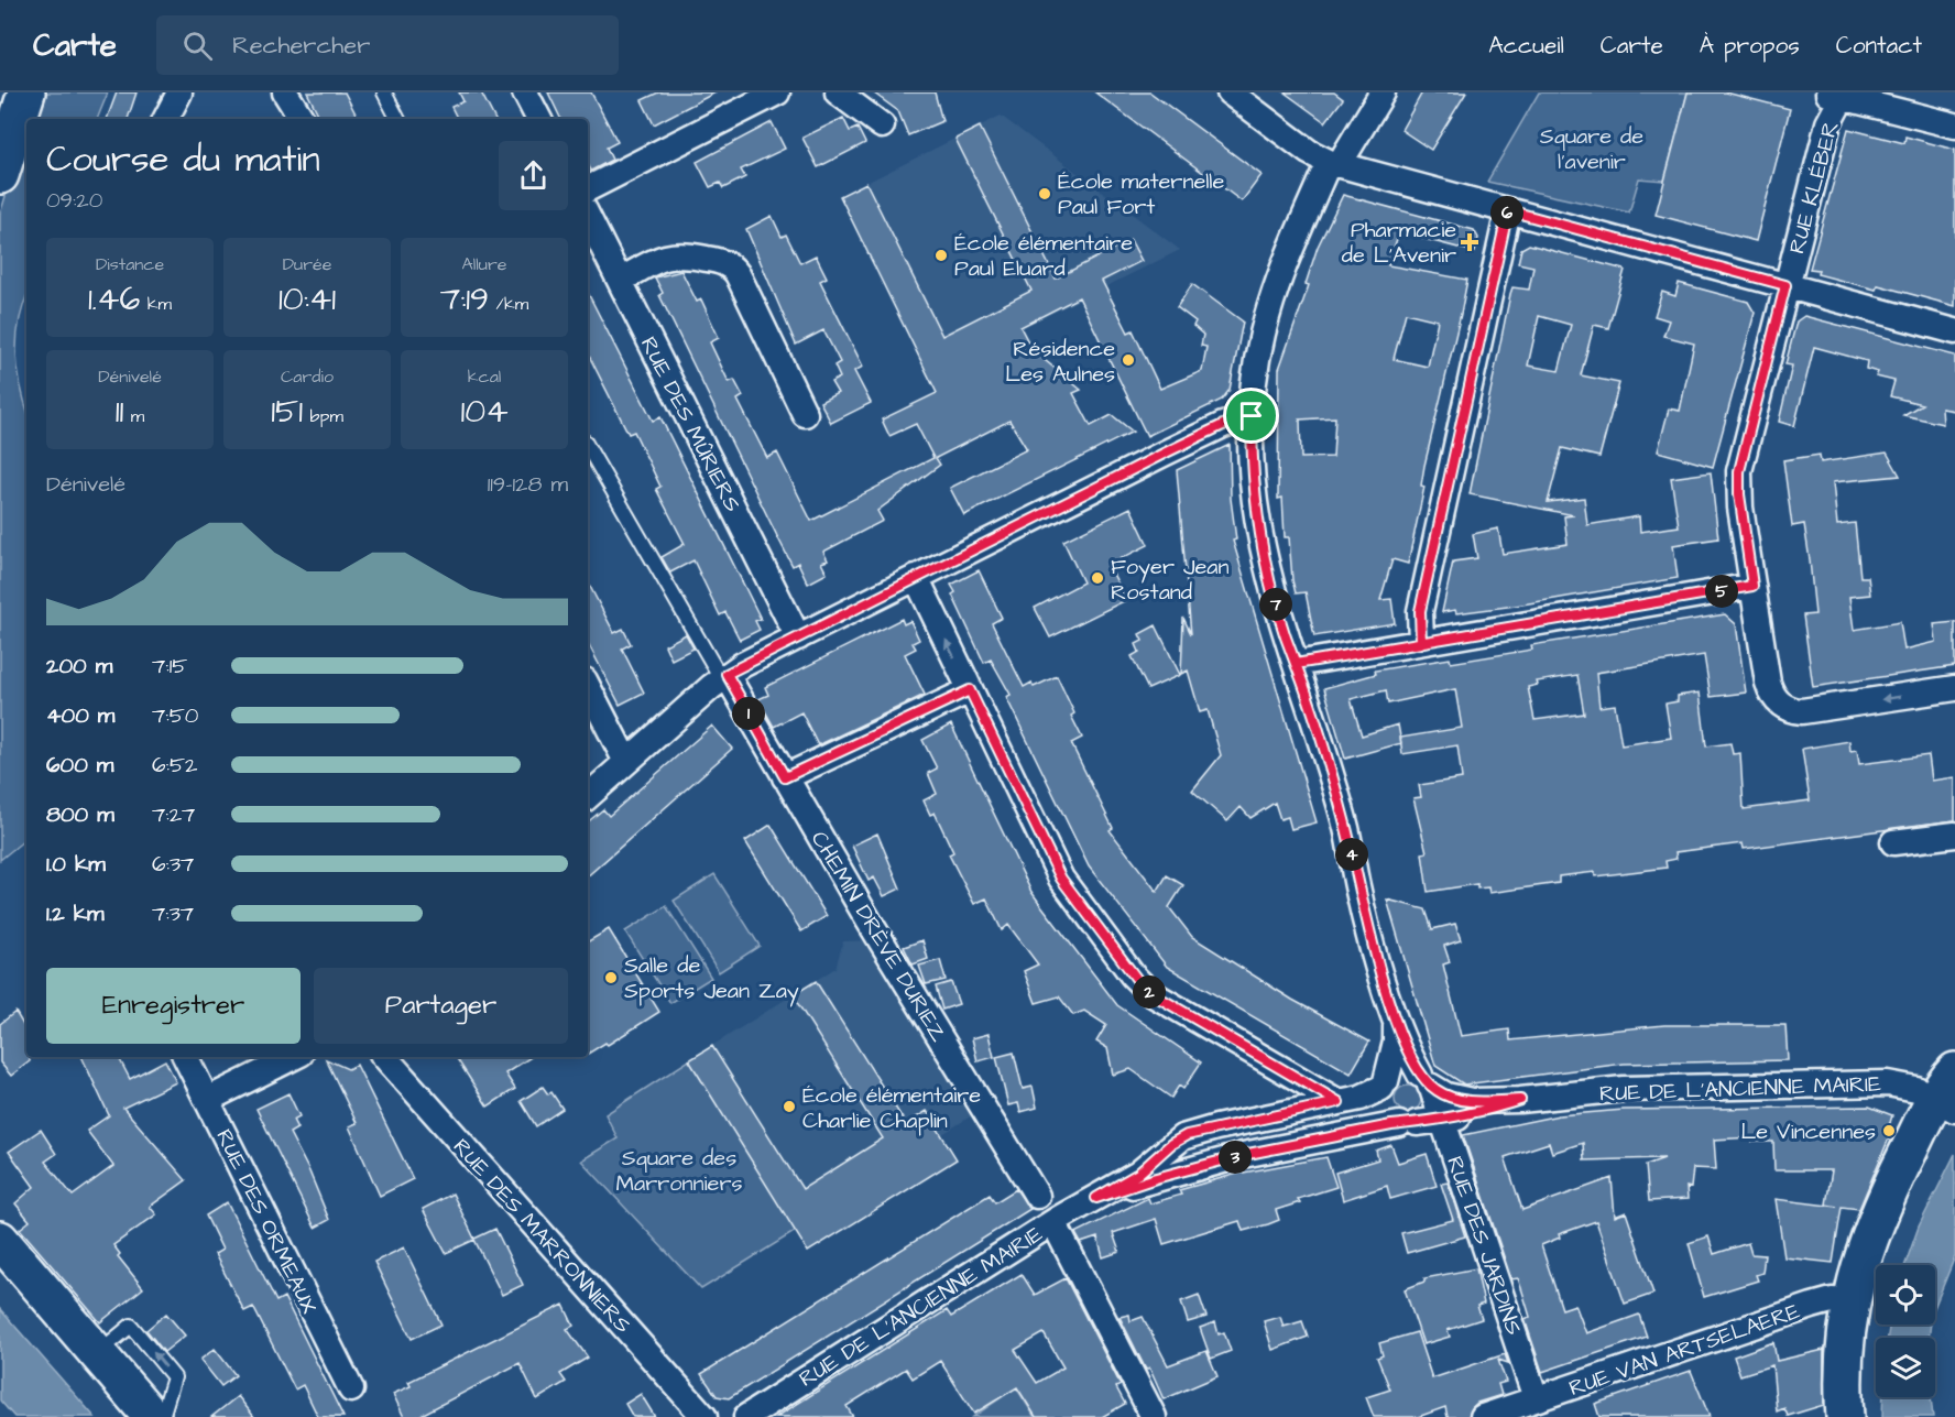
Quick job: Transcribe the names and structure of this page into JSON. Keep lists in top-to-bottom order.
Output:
{
  "streets": {
    "street": [
      "RUE KLÉBER",
      "RUE DES MÛRIERS",
      "CHEMIN DRÈVE DURIEZ",
      "RUE DE L'ANCIENNE MAIRIE",
      "RUE DES ORMEAUX",
      "RUE DES MARRONNIERS",
      "RUE DES JARDINS",
      "RUE VAN ARTSELAERE"
    ]
  },
  "crossings": [
    ["RUE DE L'ANCIENNE MAIRIE", "RUE DES JARDINS"],
    ["RUE DES JARDINS", "RUE VAN ARTSELAERE"]
  ],
  "parks": ["Square de l'avenir", "Square des Marronniers"],
  "places": {
    "other": [
      "École maternelle Paul Fort",
      "École élémentaire Paul Eluard",
      "Résidence Les Aulnes",
      "Foyer Jean Rostand",
      "Salle de Sports Jean Zay",
      "École élémentaire Charlie Chaplin",
      "Le Vincennes"
    ],
    "health": ["Pharmacie de L'Avenir"]
  },
  "page": {
    "header": "Carte",
    "search": "Rechercher",
    "nav": [
      "Accueil",
      "Carte",
      "À propos",
      "Contact"
    ],
    "heading": ["Course du matin", "09:20"],
    "pins": [
      "6",
      "5",
      "7",
      "1",
      "4",
      "2",
      "3"
    ],
    "stats": [
      ["Distance", "1.46 km"],
      ["Durée", "10:41"],
      ["Allure", "7:19 /km"],
      ["Dénivelé", "11 m"],
      ["Cardio", "151 bpm"],
      ["kcal", "104"]
    ],
    "chart": ["Dénivelé", "119–128 m"],
    "list": [
      {
        "name": "200 m",
        "note": "7:15"
      },
      {
        "name": "400 m",
        "note": "7:50"
      },
      {
        "name": "600 m",
        "note": "6:52"
      },
      {
        "name": "800 m",
        "note": "7:27"
      },
      {
        "name": "1.0 km",
        "note": "6:37"
      },
      {
        "name": "1.2 km",
        "note": "7:37"
      }
    ],
    "buttons": ["Enregistrer", "Partager"]
  }
}
